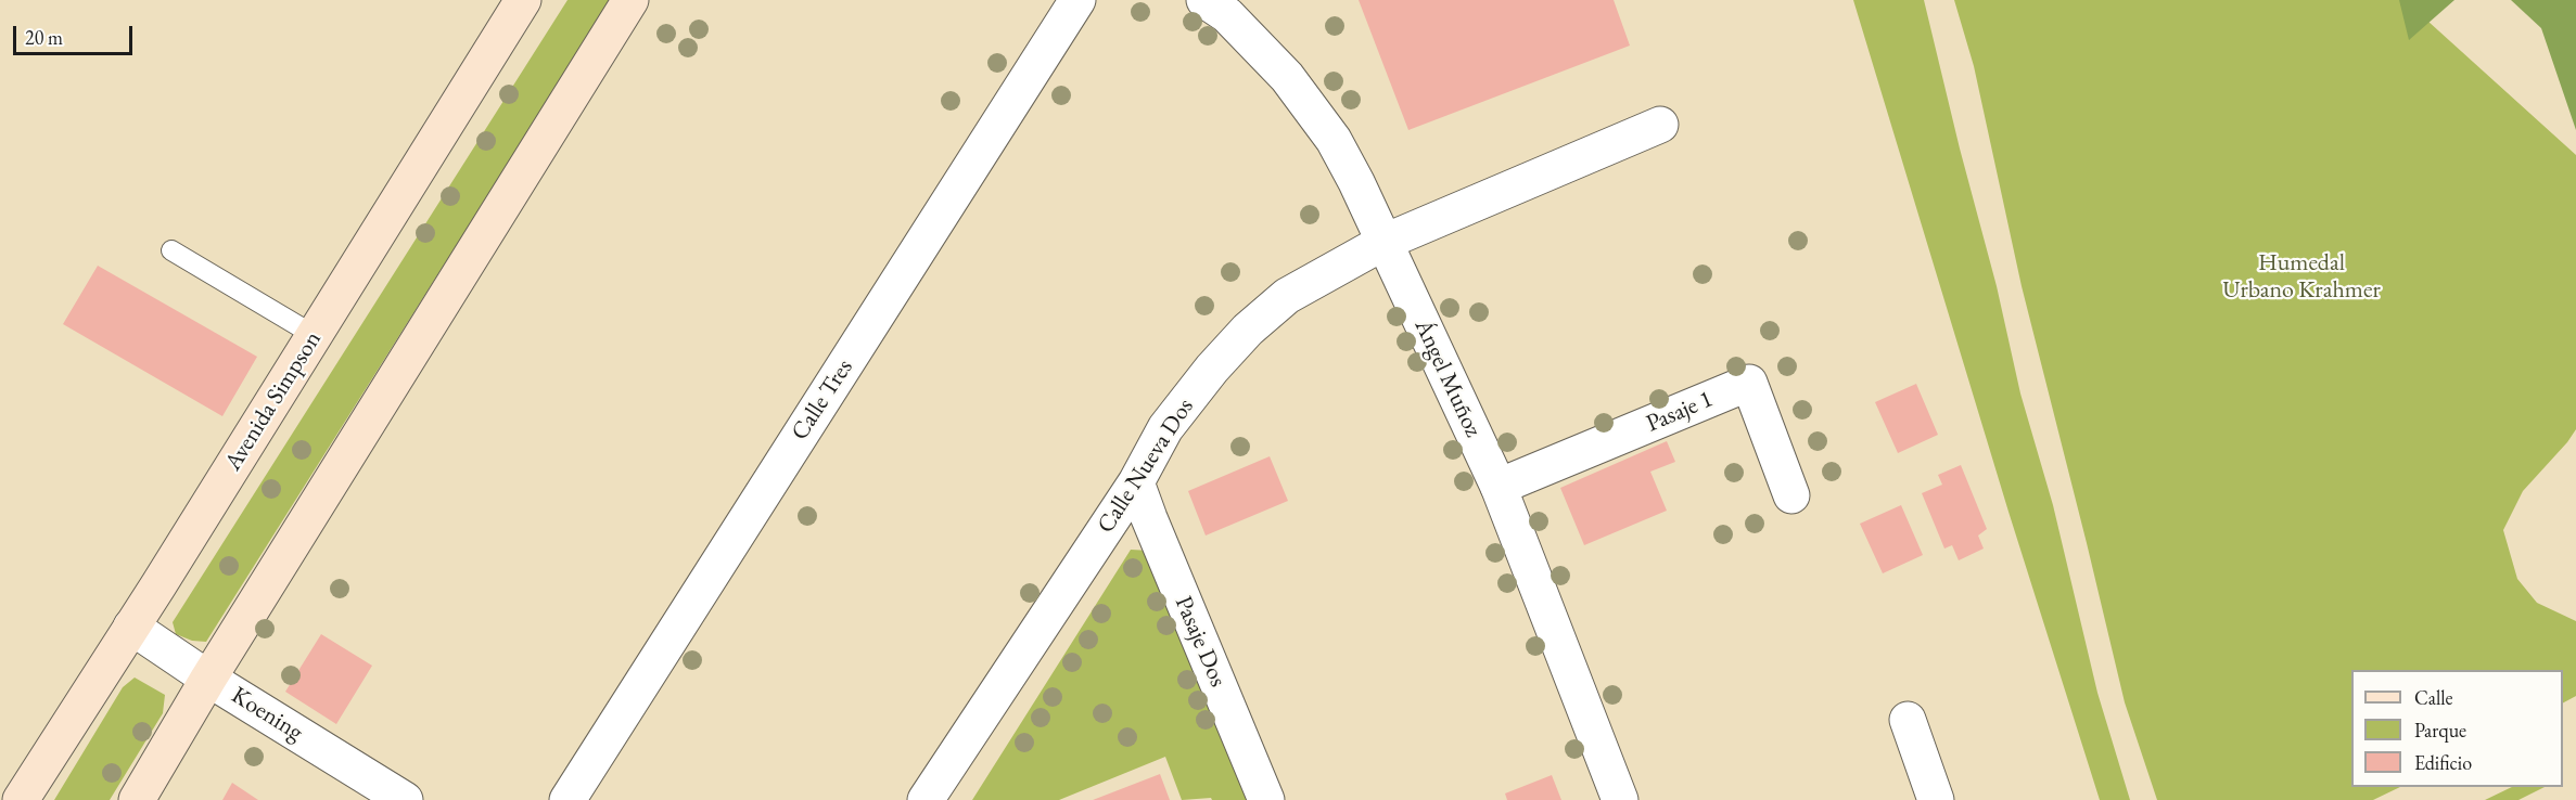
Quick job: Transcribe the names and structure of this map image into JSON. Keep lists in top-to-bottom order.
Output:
{
  "streets": {
    "main road": ["Avenida Simpson"],
    "street": [
      "Ángel Muñoz",
      "Calle Tres",
      "Pasaje 1",
      "Calle Nueva Dos",
      "Pasaje Dos",
      "Koening"
    ]
  },
  "crossings": [
    ["Ángel Muñoz", "Pasaje 1"],
    ["Ángel Muñoz", "Calle Nueva Dos"],
    ["Avenida Simpson", "Koening"],
    ["Calle Nueva Dos", "Pasaje Dos"]
  ],
  "parks": ["Humedal Urbano Krahmer"],
  "legend": ["Calle", "Parque", "Edificio"],
  "scale_bar": "20 m"
}
